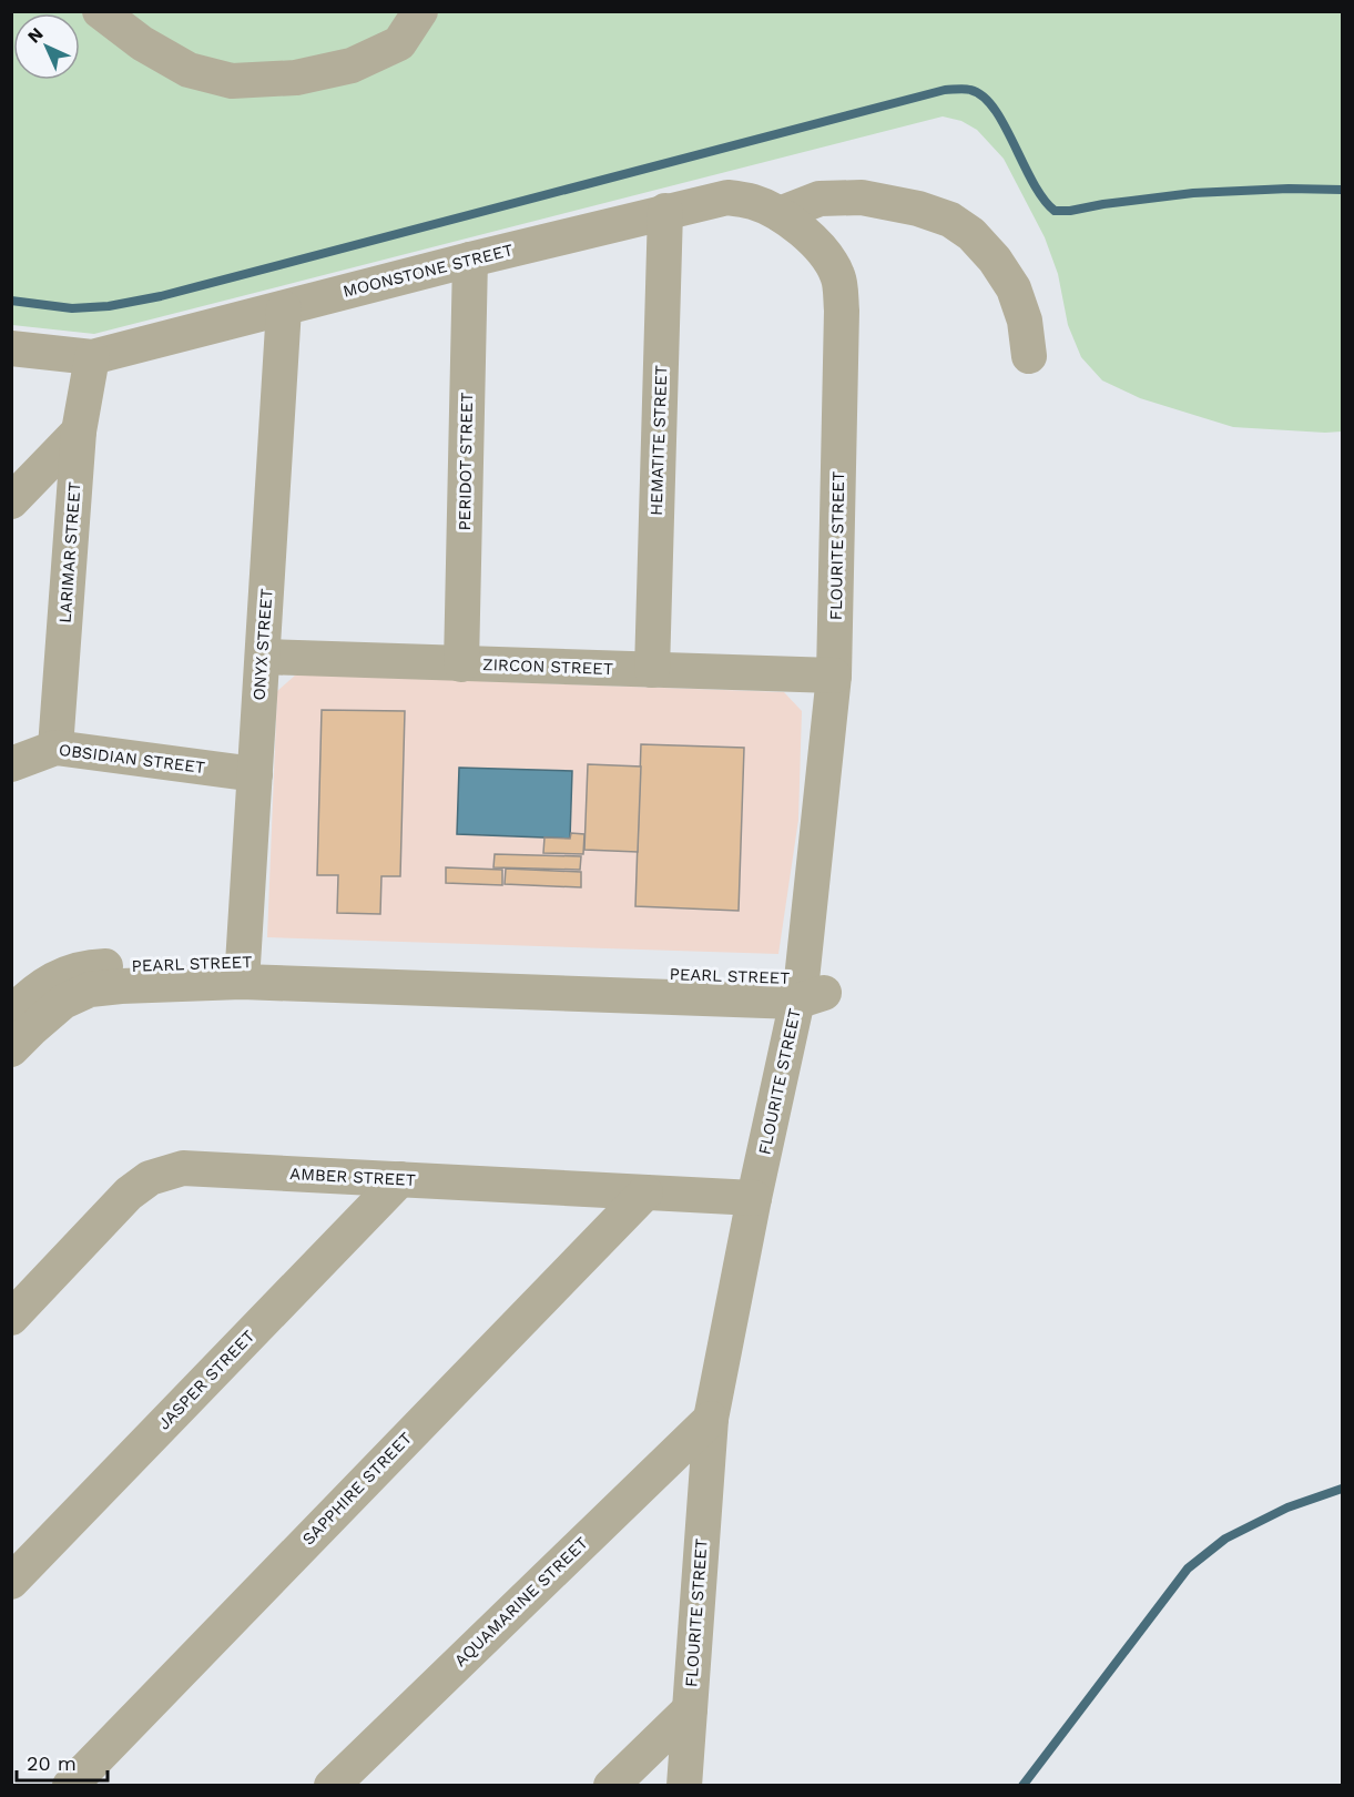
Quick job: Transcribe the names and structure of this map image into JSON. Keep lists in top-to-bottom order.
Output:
{
  "streets": {
    "street": [
      "MOONSTONE STREET",
      "HEMATITE STREET",
      "PERIDOT STREET",
      "FLOURITE STREET",
      "LARIMAR STREET",
      "ONYX STREET",
      "ZIRCON STREET",
      "OBSIDIAN STREET",
      "PEARL STREET",
      "AMBER STREET",
      "JASPER STREET",
      "SAPPHIRE STREET",
      "AQUAMARINE STREET"
    ]
  },
  "crossings": [
    ["MOONSTONE STREET", "HEMATITE STREET"],
    ["MOONSTONE STREET", "PERIDOT STREET"],
    ["MOONSTONE STREET", "FLOURITE STREET"],
    ["MOONSTONE STREET", "LARIMAR STREET"],
    ["MOONSTONE STREET", "ONYX STREET"],
    ["HEMATITE STREET", "ZIRCON STREET"],
    ["PERIDOT STREET", "ZIRCON STREET"],
    ["FLOURITE STREET", "ZIRCON STREET"],
    ["FLOURITE STREET", "PEARL STREET"],
    ["FLOURITE STREET", "AMBER STREET"],
    ["FLOURITE STREET", "AQUAMARINE STREET"],
    ["LARIMAR STREET", "OBSIDIAN STREET"],
    ["ONYX STREET", "ZIRCON STREET"],
    ["ONYX STREET", "OBSIDIAN STREET"],
    ["ONYX STREET", "PEARL STREET"],
    ["AMBER STREET", "JASPER STREET"],
    ["AMBER STREET", "SAPPHIRE STREET"]
  ],
  "scale_bar": "20 m",
  "north": "top left"
}
